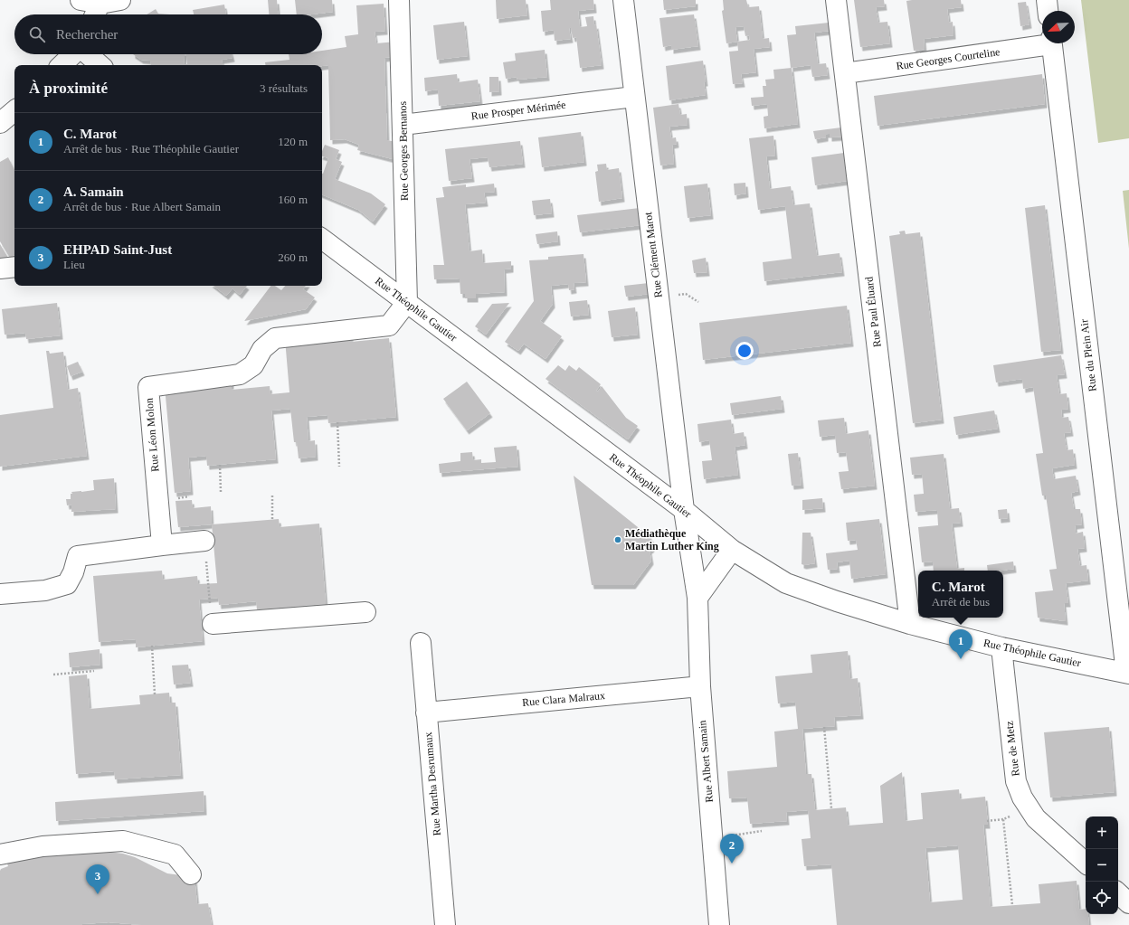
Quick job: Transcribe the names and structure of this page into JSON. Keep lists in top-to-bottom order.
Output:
{
  "streets": {
    "street": [
      "Rue Georges Courteline",
      "Rue Prosper Mérimée",
      "Rue Georges Bernanos",
      "Rue Clément Marot",
      "Rue Théophile Gautier",
      "Rue Paul Éluard",
      "Rue du Plein Air",
      "Rue Léon Molon",
      "Rue Clara Malraux",
      "Rue de Metz",
      "Rue Albert Samain",
      "Rue Martha Desrumaux"
    ]
  },
  "crossings": [
    ["Rue Georges Courteline", "Rue Paul Éluard"],
    ["Rue Prosper Mérimée", "Rue Georges Bernanos"],
    ["Rue Prosper Mérimée", "Rue Clément Marot"],
    ["Rue Georges Bernanos", "Rue Théophile Gautier"],
    ["Rue Georges Bernanos", "Rue Léon Molon"],
    ["Rue Clément Marot", "Rue Théophile Gautier"],
    ["Rue Clément Marot", "Rue Albert Samain"],
    ["Rue Théophile Gautier", "Rue Paul Éluard"],
    ["Rue Théophile Gautier", "Rue du Plein Air"],
    ["Rue Théophile Gautier", "Rue Léon Molon"],
    ["Rue Théophile Gautier", "Rue de Metz"],
    ["Rue Clara Malraux", "Rue Albert Samain"],
    ["Rue Clara Malraux", "Rue Martha Desrumaux"]
  ],
  "places": ["Médiathèque Martin Luther King"],
  "north": "bottom left",
  "page": {
    "search": "Rechercher",
    "heading": ["À proximité", "3 résultats"],
    "list": [
      {
        "mark": "1",
        "name": "C. Marot",
        "note": "Arrêt de bus · Rue Théophile Gautier",
        "value": "120 m"
      },
      {
        "mark": "2",
        "name": "A. Samain",
        "note": "Arrêt de bus · Rue Albert Samain",
        "value": "160 m"
      },
      {
        "mark": "3",
        "name": "EHPAD Saint-Just",
        "note": "Lieu",
        "value": "260 m"
      }
    ],
    "popup": ["C. Marot", "Arrêt de bus"],
    "pins": ["1", "2", "3"],
    "map_buttons": ["+", "−"]
  }
}
